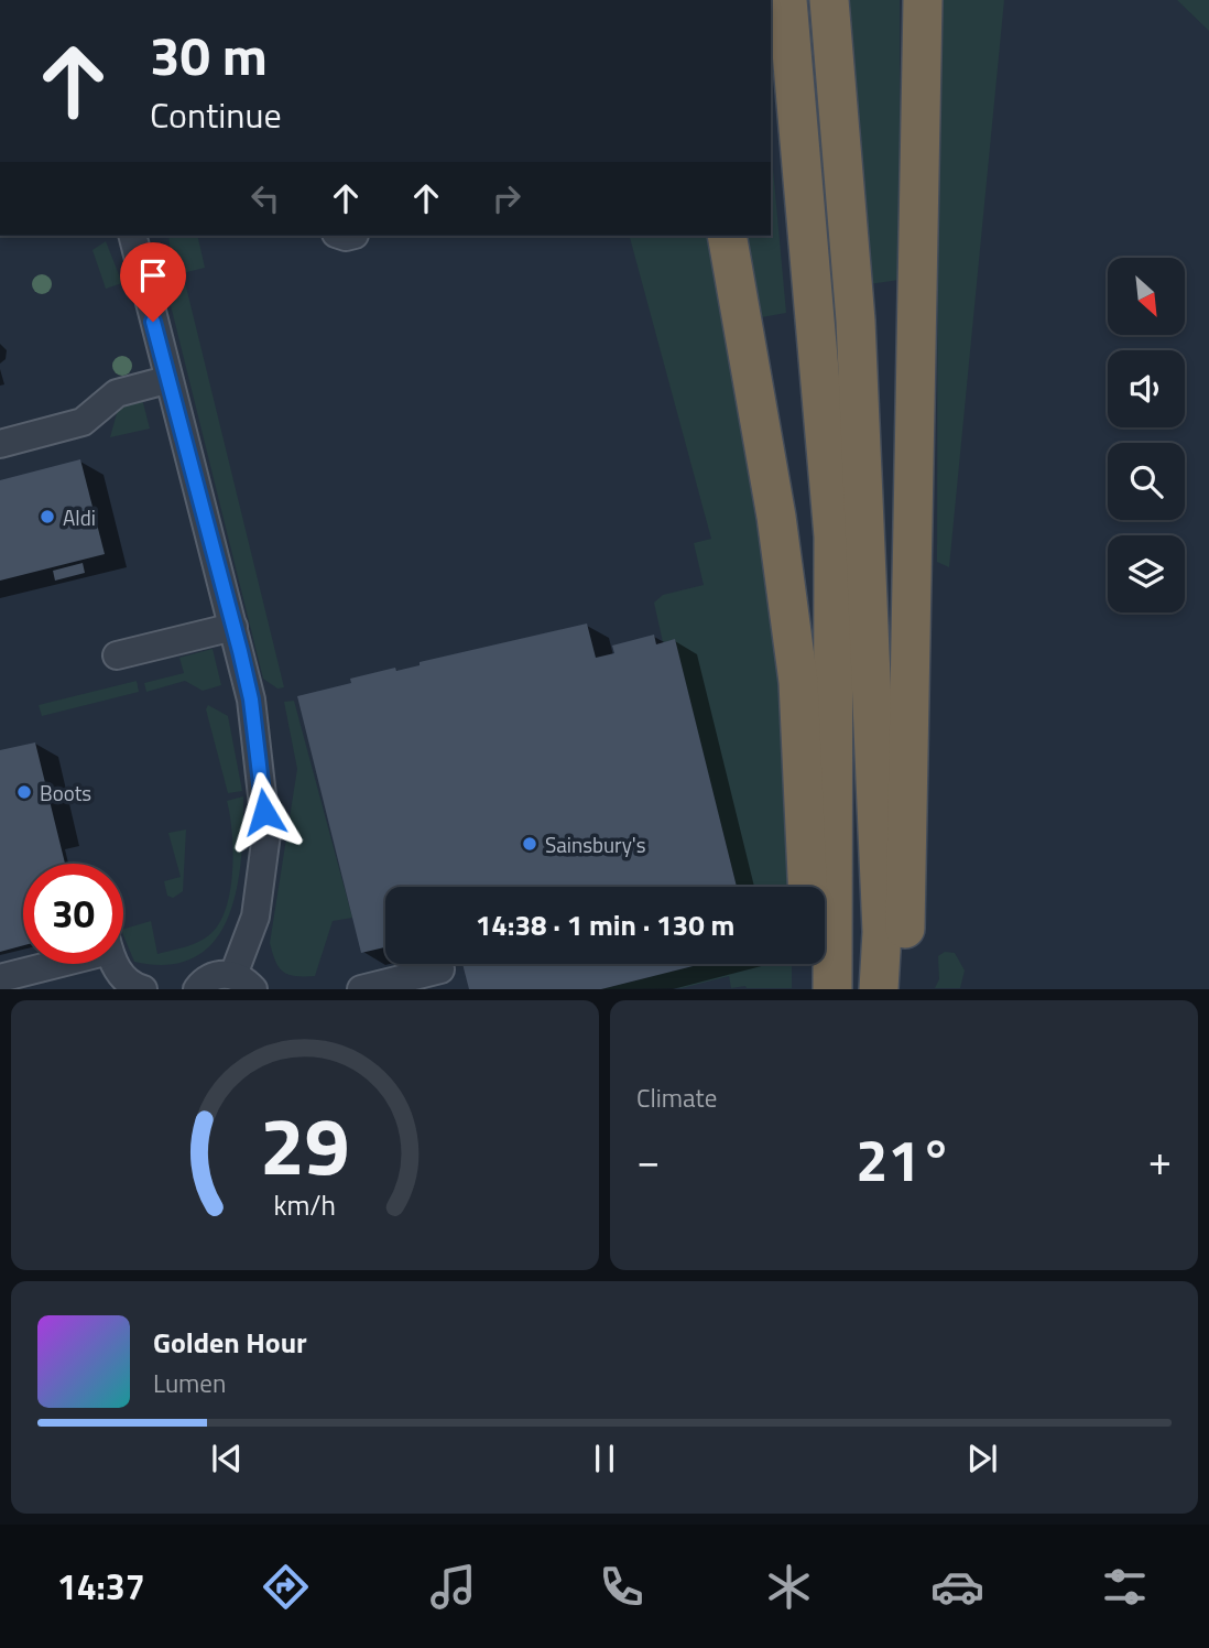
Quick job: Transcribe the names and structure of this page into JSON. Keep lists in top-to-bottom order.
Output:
{
  "places": ["Aldi", "Boots", "Sainsbury's"],
  "north": "bottom right",
  "page": {
    "turn": ["30 m", "Continue"],
    "limit": "30",
    "trip": "14:38 · 1 min · 130 m",
    "tile": "Climate",
    "heat": ["−", "21°", "+"],
    "song": ["Golden Hour", "Lumen"],
    "tabs": "14:37",
    "gauge": ["29", "km/h"]
  }
}
